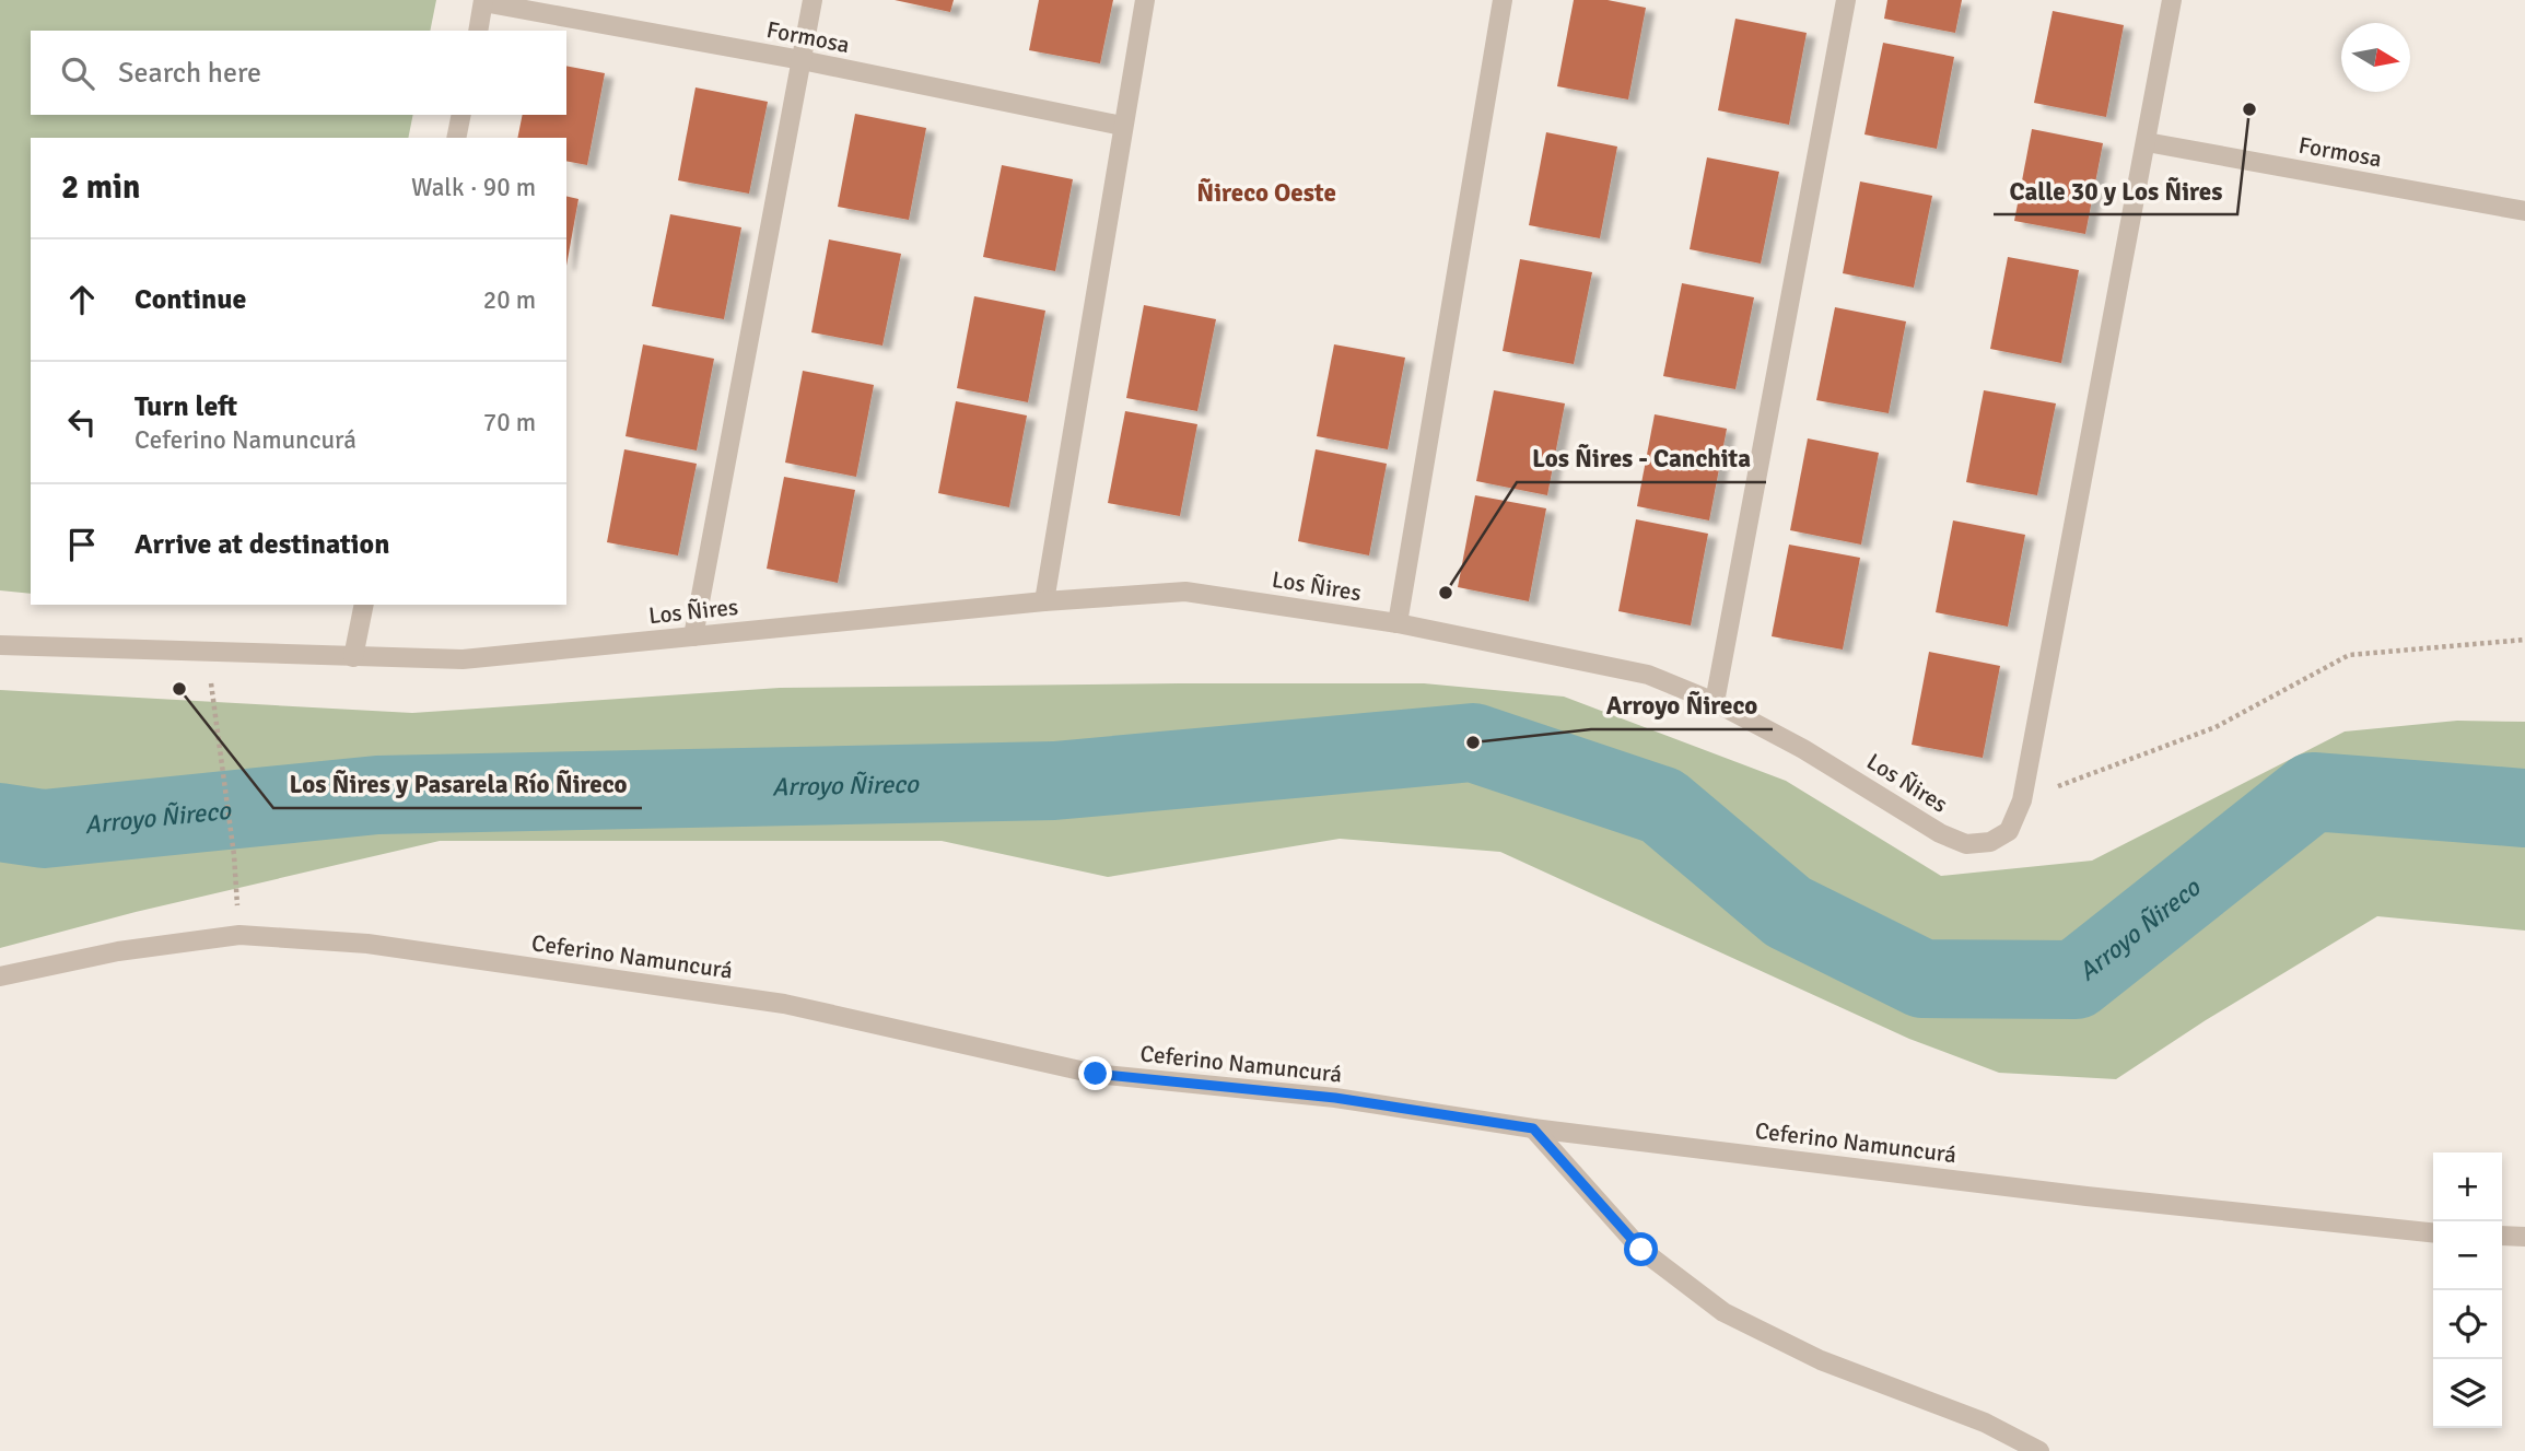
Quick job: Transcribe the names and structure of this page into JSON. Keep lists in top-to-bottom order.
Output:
{
  "streets": {
    "street": ["Formosa", "Los Ñires", "Ceferino Namuncurá"]
  },
  "crossings": [
    ["Formosa", "Los Ñires"]
  ],
  "districts": ["Ñireco Oeste"],
  "water": ["Arroyo Ñireco"],
  "places": [
    "Calle 30 y Los Ñires",
    "Los Ñires - Canchita",
    "Los Ñires y Pasarela Río Ñireco",
    "Arroyo Ñireco"
  ],
  "north": "right",
  "page": {
    "search": "Search here",
    "heading": ["2 min", "Walk · 90 m"],
    "list": [
      ["Continue", "20 m"],
      ["Turn left", "Ceferino Namuncurá", "70 m"],
      "Arrive at destination"
    ],
    "map_buttons": ["+", "−"]
  }
}
